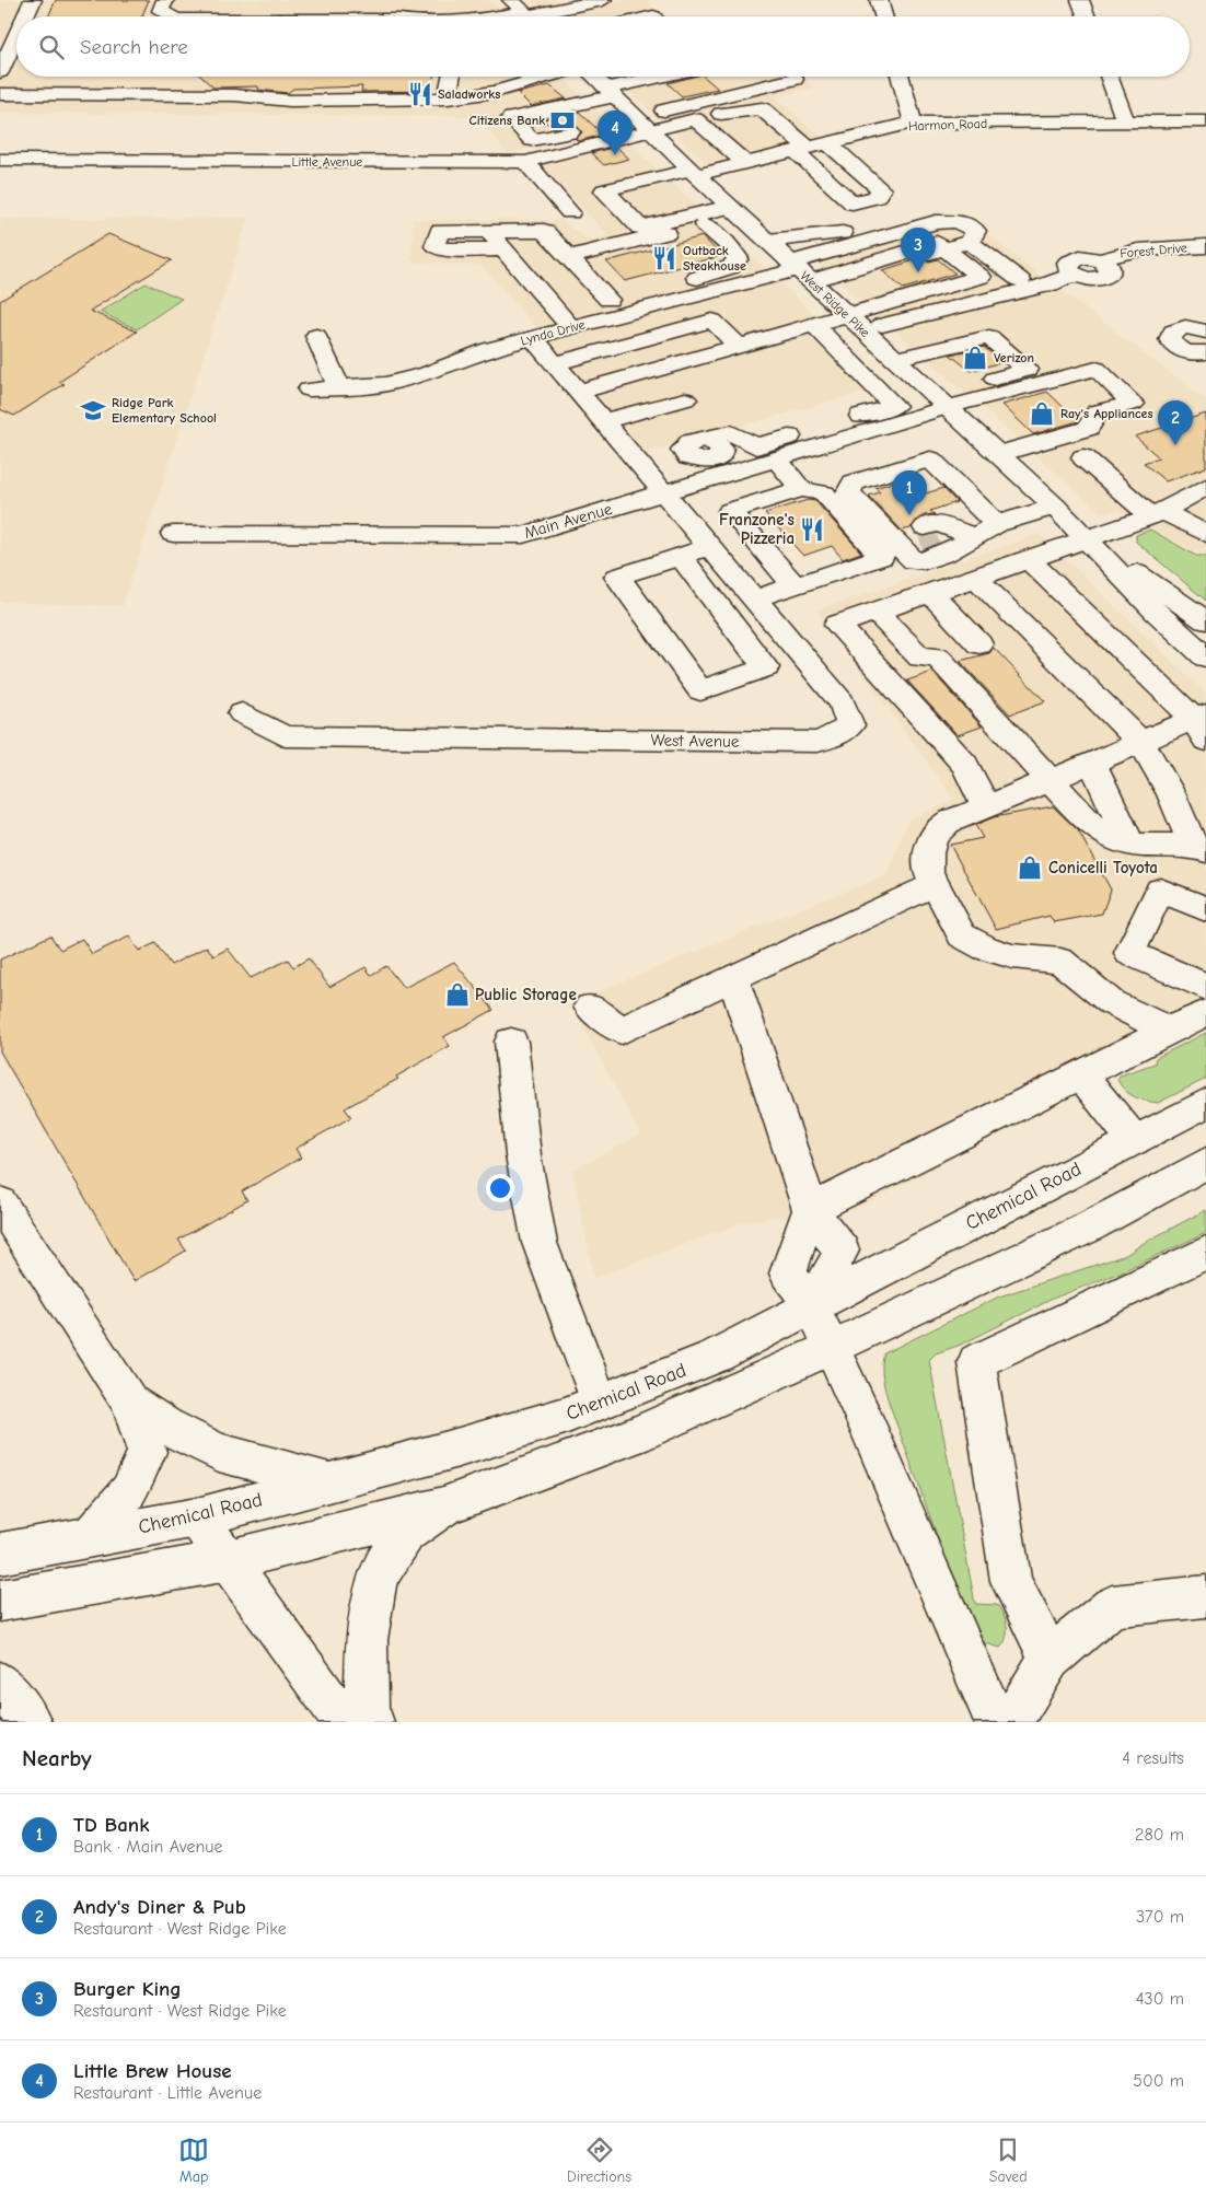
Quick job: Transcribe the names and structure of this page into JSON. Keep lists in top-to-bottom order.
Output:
{
  "streets": {
    "main road": [
      "Harmon Road",
      "Little Avenue",
      "Forest Drive",
      "West Ridge Pike",
      "Lynda Drive",
      "Main Avenue",
      "West Avenue",
      "Chemical Road"
    ]
  },
  "crossings": [
    ["Harmon Road", "Little Avenue"],
    ["Harmon Road", "West Ridge Pike"],
    ["Little Avenue", "West Ridge Pike"],
    ["Forest Drive", "West Ridge Pike"],
    ["West Ridge Pike", "Lynda Drive"],
    ["West Ridge Pike", "Main Avenue"],
    ["Lynda Drive", "West Avenue"],
    ["Main Avenue", "West Avenue"]
  ],
  "places": {
    "restaurant": ["Saladworks", "Outback Steakhouse", "Franzone's Pizzeria"],
    "bank": ["Citizens Bank"],
    "shop": [
      "Verizon",
      "Ray's Appliances",
      "Conicelli Toyota",
      "Public Storage"
    ],
    "school or university": ["Ridge Park Elementary School"]
  },
  "page": {
    "search": "Search here",
    "pins": [
      "4",
      "3",
      "2",
      "1"
    ],
    "heading": ["Nearby", "4 results"],
    "list": [
      {
        "mark": "1",
        "name": "TD Bank",
        "note": "Bank · Main Avenue",
        "value": "280 m"
      },
      {
        "mark": "2",
        "name": "Andy's Diner & Pub",
        "note": "Restaurant · West Ridge Pike",
        "value": "370 m"
      },
      {
        "mark": "3",
        "name": "Burger King",
        "note": "Restaurant · West Ridge Pike",
        "value": "430 m"
      },
      {
        "mark": "4",
        "name": "Little Brew House",
        "note": "Restaurant · Little Avenue",
        "value": "500 m"
      }
    ],
    "nav": ["Map", "Directions", "Saved"]
  }
}
